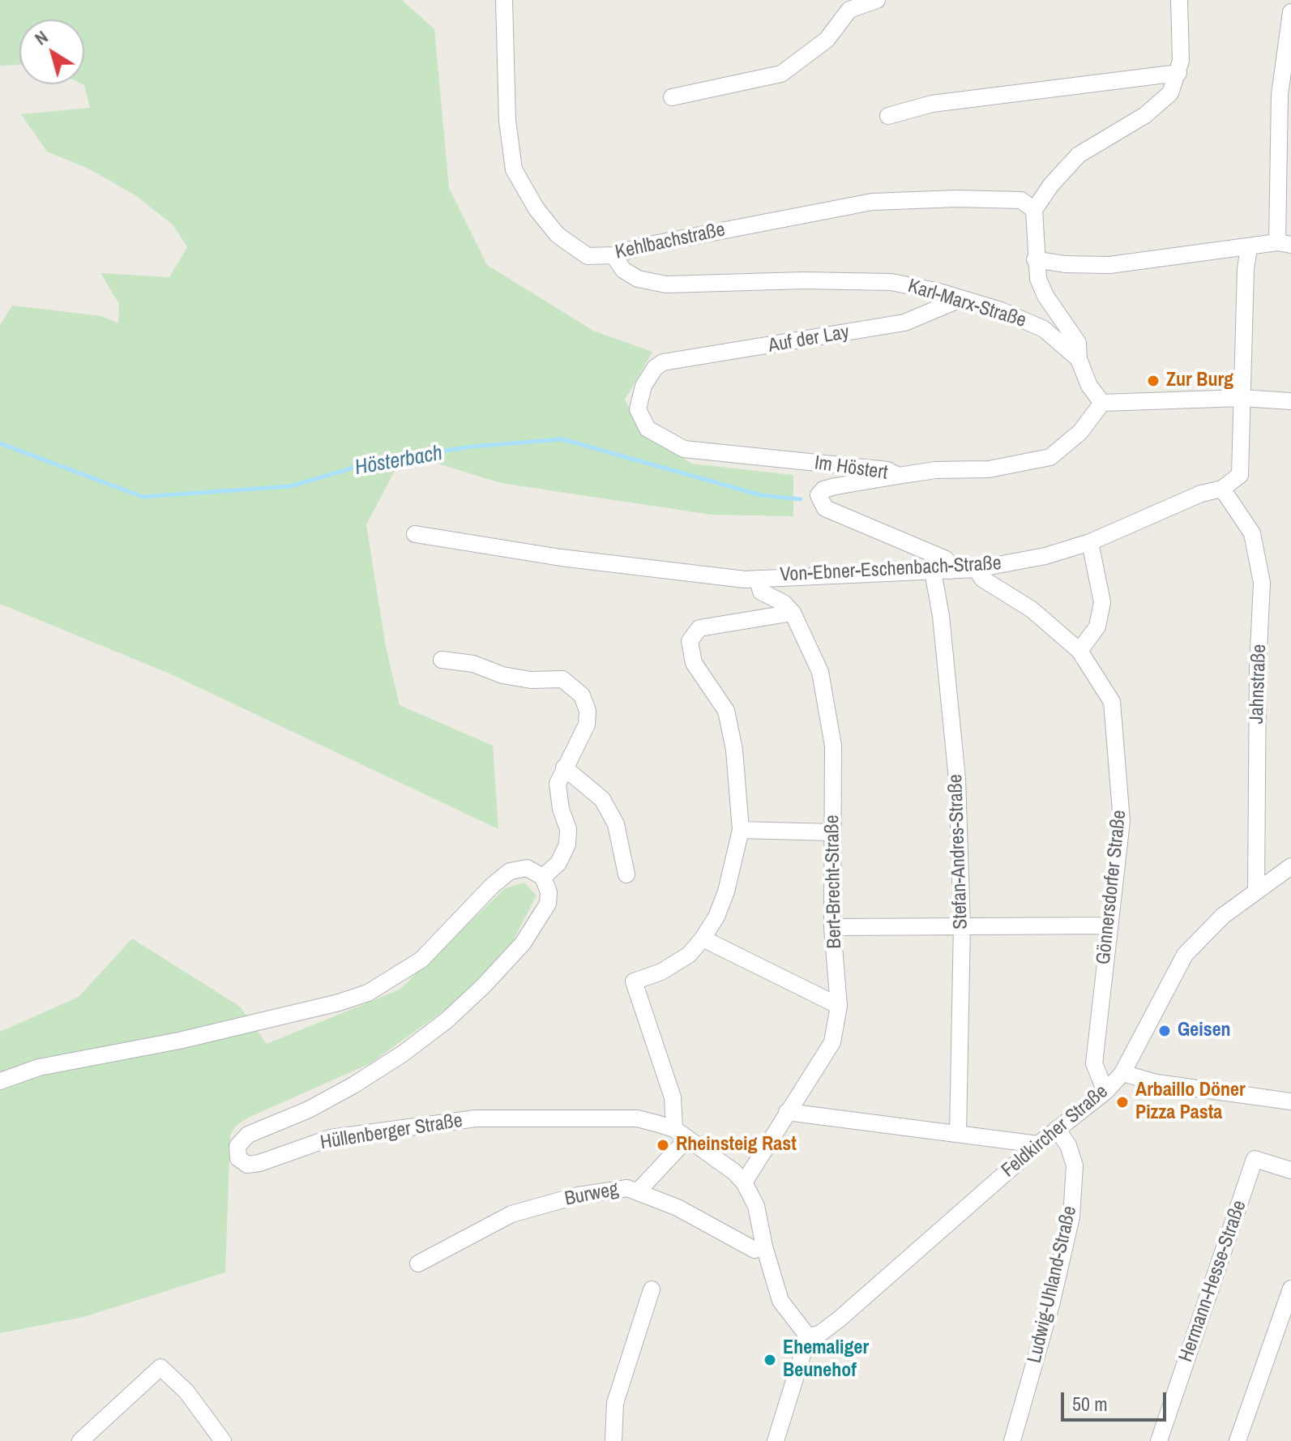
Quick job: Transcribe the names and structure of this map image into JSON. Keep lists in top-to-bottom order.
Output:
{
  "streets": {
    "street": [
      "Kehlbachstraße",
      "Karl-Marx-Straße",
      "Auf der Lay",
      "Im Höstert",
      "Von-Ebner-Eschenbach-Straße",
      "Jahnstraße",
      "Stefan-Andres-Straße",
      "Bert-Brecht-Straße",
      "Gönnersdorfer Straße",
      "Feldkircher Straße",
      "Hüllenberger Straße",
      "Burweg",
      "Hermann-Hesse-Straße",
      "Ludwig-Uhland-Straße"
    ]
  },
  "crossings": [
    ["Kehlbachstraße", "Karl-Marx-Straße"],
    ["Karl-Marx-Straße", "Auf der Lay"],
    ["Karl-Marx-Straße", "Im Höstert"],
    ["Auf der Lay", "Im Höstert"],
    ["Von-Ebner-Eschenbach-Straße", "Jahnstraße"],
    ["Von-Ebner-Eschenbach-Straße", "Stefan-Andres-Straße"],
    ["Von-Ebner-Eschenbach-Straße", "Bert-Brecht-Straße"],
    ["Von-Ebner-Eschenbach-Straße", "Gönnersdorfer Straße"],
    ["Jahnstraße", "Feldkircher Straße"],
    ["Bert-Brecht-Straße", "Hüllenberger Straße"],
    ["Gönnersdorfer Straße", "Feldkircher Straße"],
    ["Feldkircher Straße", "Hüllenberger Straße"],
    ["Feldkircher Straße", "Ludwig-Uhland-Straße"],
    ["Hüllenberger Straße", "Burweg"]
  ],
  "water": ["Hösterbach"],
  "places": [
    "Zur Burg",
    "Geisen",
    "Arbaillo Döner Pizza Pasta",
    "Rheinsteig Rast",
    "Ehemaliger Beunehof"
  ],
  "scale_bar": "50 m",
  "north": "top left"
}
